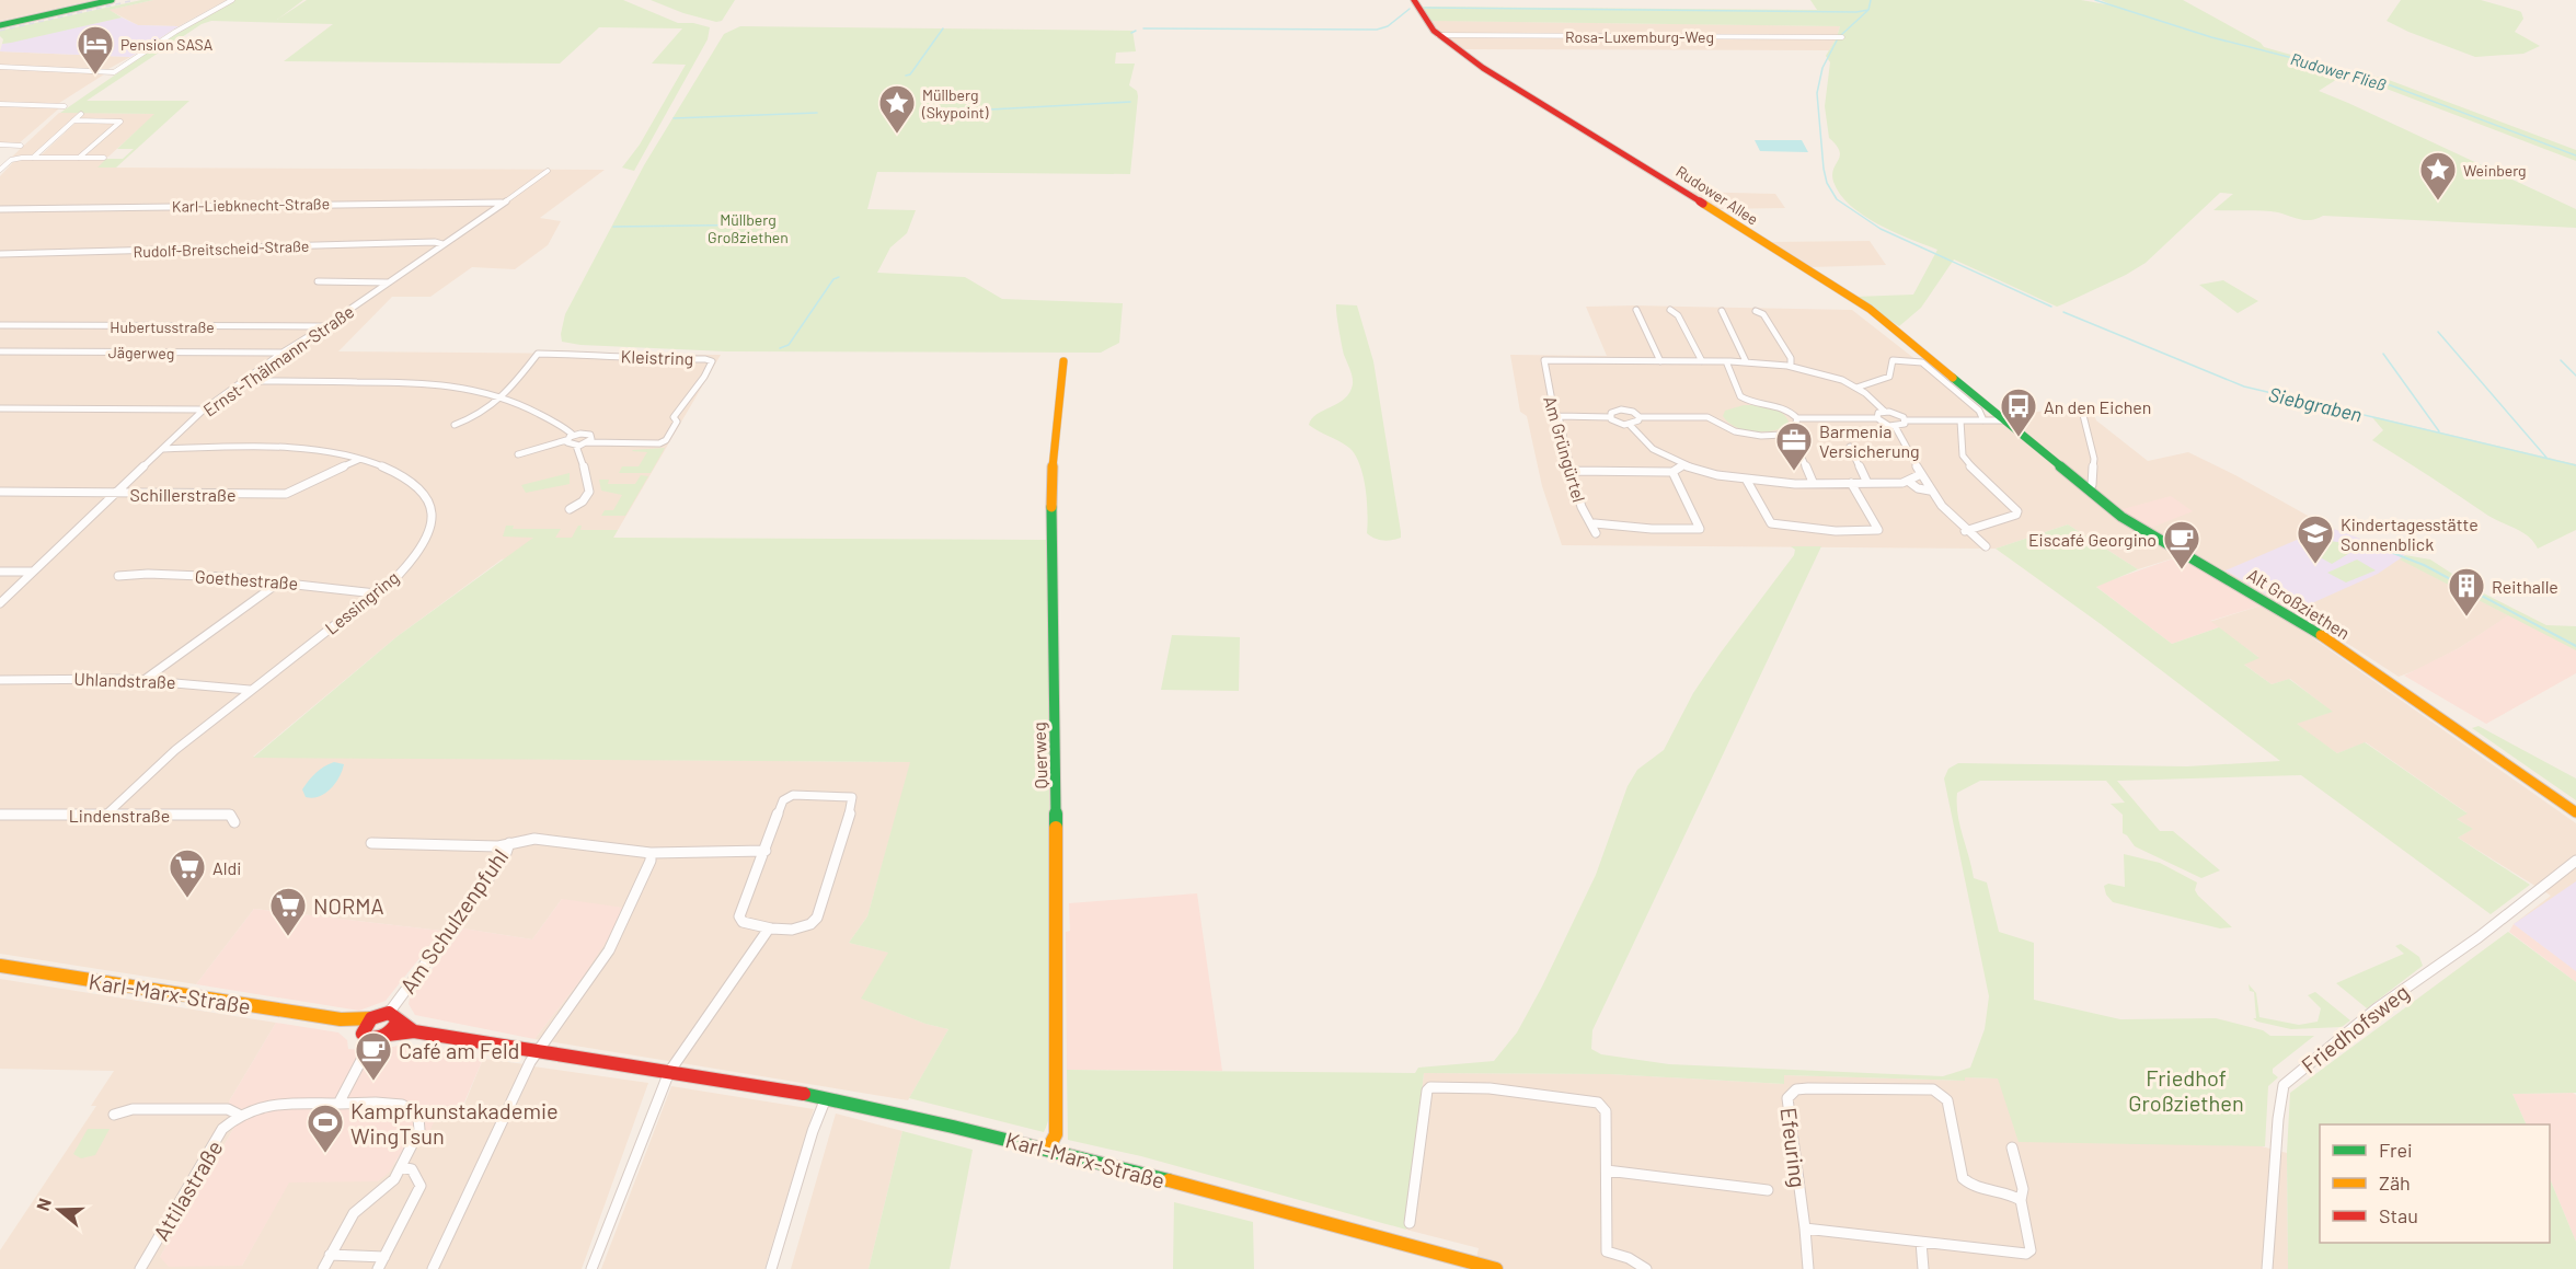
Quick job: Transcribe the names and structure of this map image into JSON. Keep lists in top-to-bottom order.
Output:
{
  "streets": {
    "street": [
      "Rosa-Luxemburg-Weg",
      "Rudower Allee",
      "Karl-Liebknecht-Straße",
      "Rudolf-Breitscheid-Straße",
      "Hubertusstraße",
      "Jägerweg",
      "Kleistring",
      "Ernst-Thälmann-Straße",
      "Am Grüngürtel",
      "Schillerstraße",
      "Goethestraße",
      "Lessingring",
      "Alt Großziethen",
      "Uhlandstraße",
      "Querweg",
      "Lindenstraße",
      "Am Schulzenpfuhl",
      "Karl-Marx-Straße",
      "Friedhofsweg",
      "Efeuring",
      "Attilastraße"
    ]
  },
  "crossings": [
    ["Rosa-Luxemburg-Weg", "Rudower Allee"],
    ["Rudower Allee", "Alt Großziethen"],
    ["Karl-Liebknecht-Straße", "Ernst-Thälmann-Straße"],
    ["Rudolf-Breitscheid-Straße", "Ernst-Thälmann-Straße"],
    ["Hubertusstraße", "Ernst-Thälmann-Straße"],
    ["Jägerweg", "Ernst-Thälmann-Straße"],
    ["Ernst-Thälmann-Straße", "Schillerstraße"],
    ["Ernst-Thälmann-Straße", "Lessingring"],
    ["Schillerstraße", "Lessingring"],
    ["Goethestraße", "Lessingring"],
    ["Lessingring", "Uhlandstraße"],
    ["Lessingring", "Lindenstraße"],
    ["Querweg", "Karl-Marx-Straße"],
    ["Am Schulzenpfuhl", "Karl-Marx-Straße"]
  ],
  "water": ["Rudower Fließ", "Siebgraben"],
  "parks": ["Müllberg Großziethen", "Friedhof Großziethen"],
  "places": {
    "hotel": ["Pension SASA"],
    "place": ["Müllberg (Skypoint)", "Weinberg"],
    "bus stop": ["An den Eichen"],
    "office": ["Barmenia Versicherung"],
    "school or university": ["Kindertagesstätte Sonnenblick"],
    "cafe": ["Eiscafé Georgino", "Café am Feld"],
    "building": ["Reithalle"],
    "supermarket": ["Aldi", "NORMA"],
    "sports": ["Kampfkunstakademie WingTsun"]
  },
  "legend": ["Frei", "Zäh", "Stau"],
  "north": "left"
}
